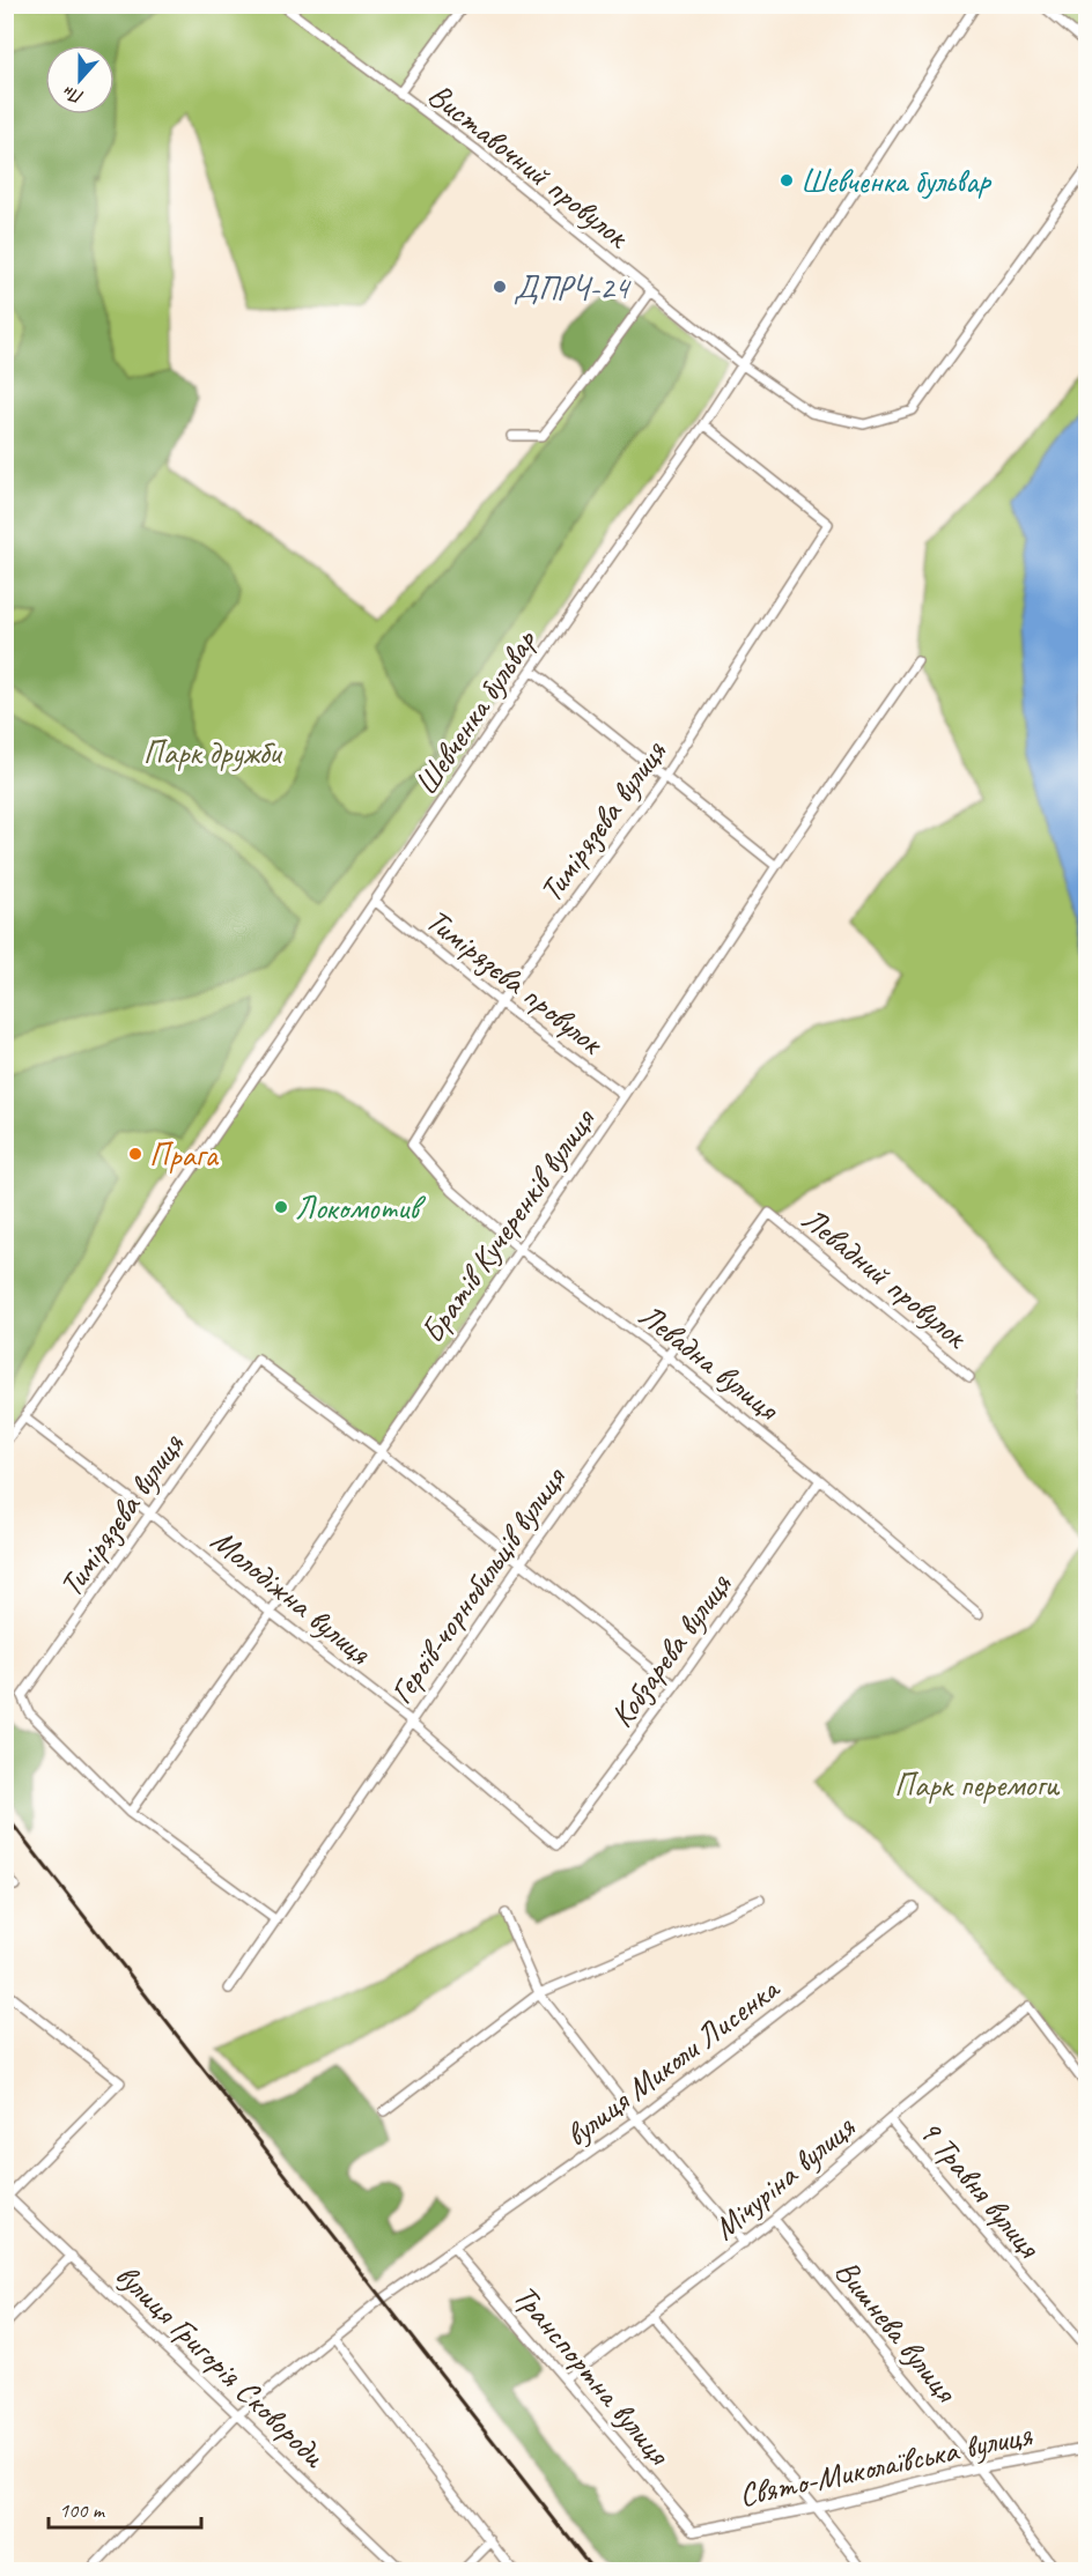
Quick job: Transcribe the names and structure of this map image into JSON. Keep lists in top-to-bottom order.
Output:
{
  "streets": {
    "street": [
      "Виставочний провулок",
      "Шевченка бульвар",
      "Тимірязєва вулиця",
      "Тимірязєва провулок",
      "Братів Кучеренків вулиця",
      "Левадний провулок",
      "Левадна вулиця",
      "Героїв-чорнобильців вулиця",
      "Молодіжна вулиця",
      "Кобзарева вулиця",
      "вулиця Миколи Лисенка",
      "Мічуріна вулиця",
      "9 Травня вулиця",
      "Вишнева вулиця",
      "вулиця Григорія Сковороди",
      "Транспортна вулиця",
      "Свято-Миколаївська вулиця"
    ]
  },
  "crossings": [
    ["Виставочний провулок", "Шевченка бульвар"],
    ["Шевченка бульвар", "Тимірязєва вулиця"],
    ["Шевченка бульвар", "Тимірязєва провулок"],
    ["Шевченка бульвар", "Молодіжна вулиця"],
    ["Тимірязєва вулиця", "Тимірязєва провулок"],
    ["Тимірязєва вулиця", "Братів Кучеренків вулиця"],
    ["Тимірязєва вулиця", "Левадна вулиця"],
    ["Тимірязєва вулиця", "Молодіжна вулиця"],
    ["Тимірязєва провулок", "Братів Кучеренків вулиця"],
    ["Братів Кучеренків вулиця", "Левадна вулиця"],
    ["Братів Кучеренків вулиця", "Молодіжна вулиця"],
    ["Левадний провулок", "Героїв-чорнобильців вулиця"],
    ["Левадна вулиця", "Героїв-чорнобильців вулиця"],
    ["Левадна вулиця", "Кобзарева вулиця"],
    ["Героїв-чорнобильців вулиця", "Молодіжна вулиця"],
    ["Молодіжна вулиця", "Кобзарева вулиця"],
    ["вулиця Миколи Лисенка", "вулиця Григорія Сковороди"],
    ["вулиця Миколи Лисенка", "Транспортна вулиця"],
    ["Мічуріна вулиця", "9 Травня вулиця"],
    ["Мічуріна вулиця", "Вишнева вулиця"],
    ["Мічуріна вулиця", "Транспортна вулиця"],
    ["Вишнева вулиця", "Свято-Миколаївська вулиця"],
    ["Транспортна вулиця", "Свято-Миколаївська вулиця"]
  ],
  "parks": ["Парк дружби", "Парк перемоги"],
  "places": [
    "Шевченка бульвар",
    "ДПРЧ-24",
    "Прага",
    "Локомотив"
  ],
  "scale_bar": "100 m",
  "north": "bottom"
}
